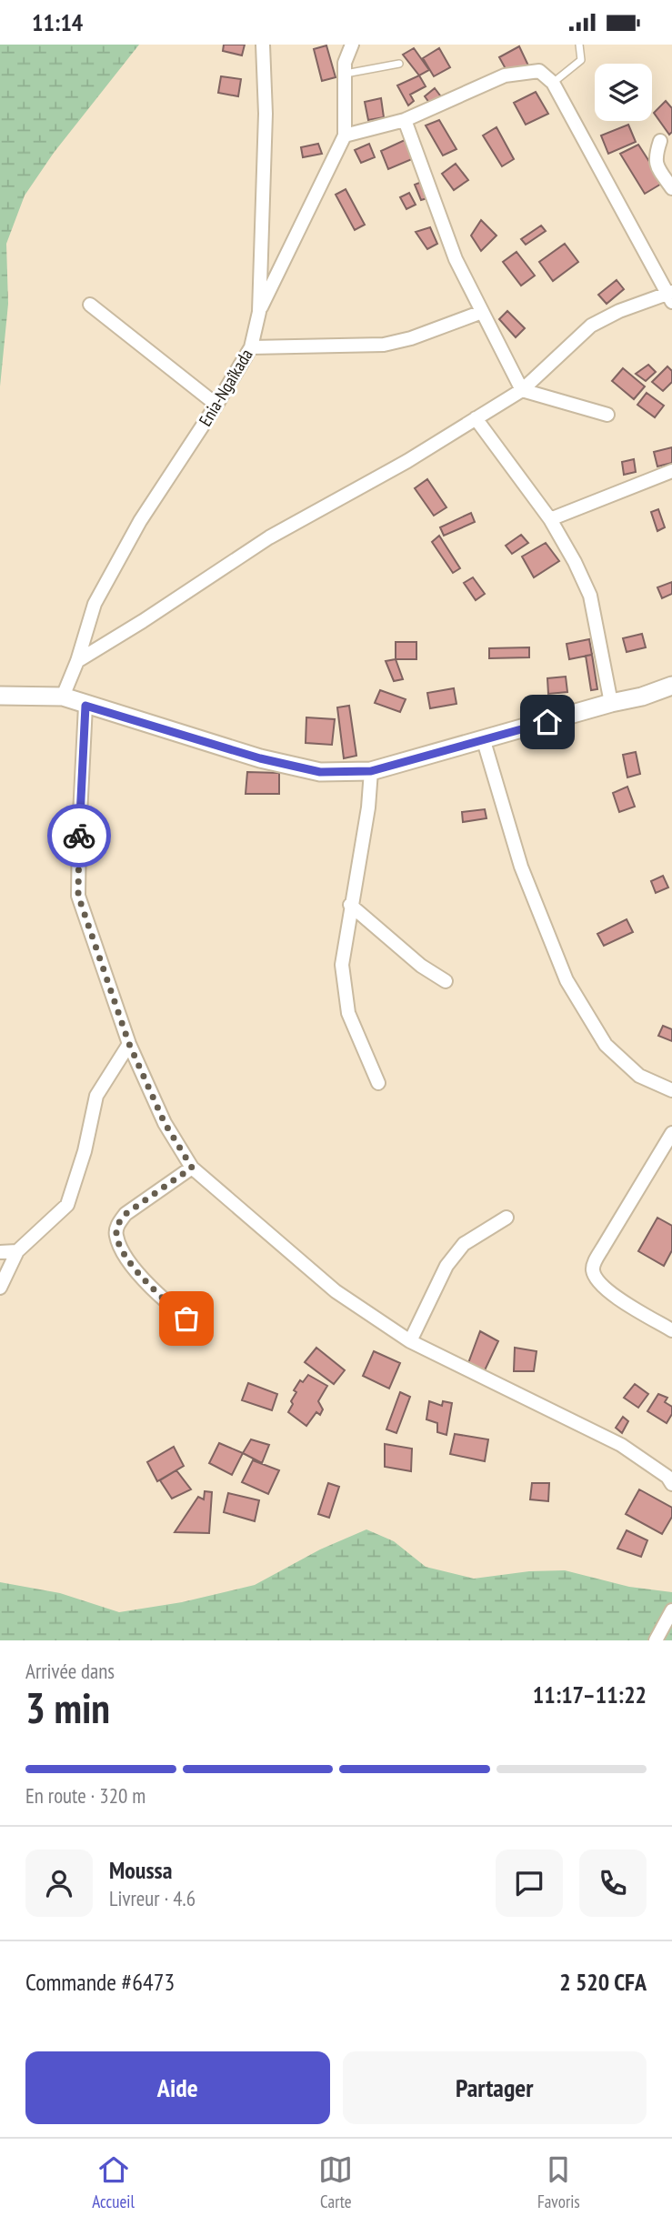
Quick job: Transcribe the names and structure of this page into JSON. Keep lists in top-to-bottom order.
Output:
{
  "streets": {
    "street": ["Enia-Ngaîkada"]
  },
  "page": {
    "status": "11:14",
    "heading": ["3 min", "Arrivée dans", "11:17–11:22"],
    "panel": [
      "Moussa",
      "Livreur · 4.6",
      "Commande #6473",
      "2 520 CFA"
    ],
    "bar": "En route · 320 m",
    "buttons": ["Aide", "Partager"],
    "tabs": ["Accueil", "Carte", "Favoris"]
  }
}
